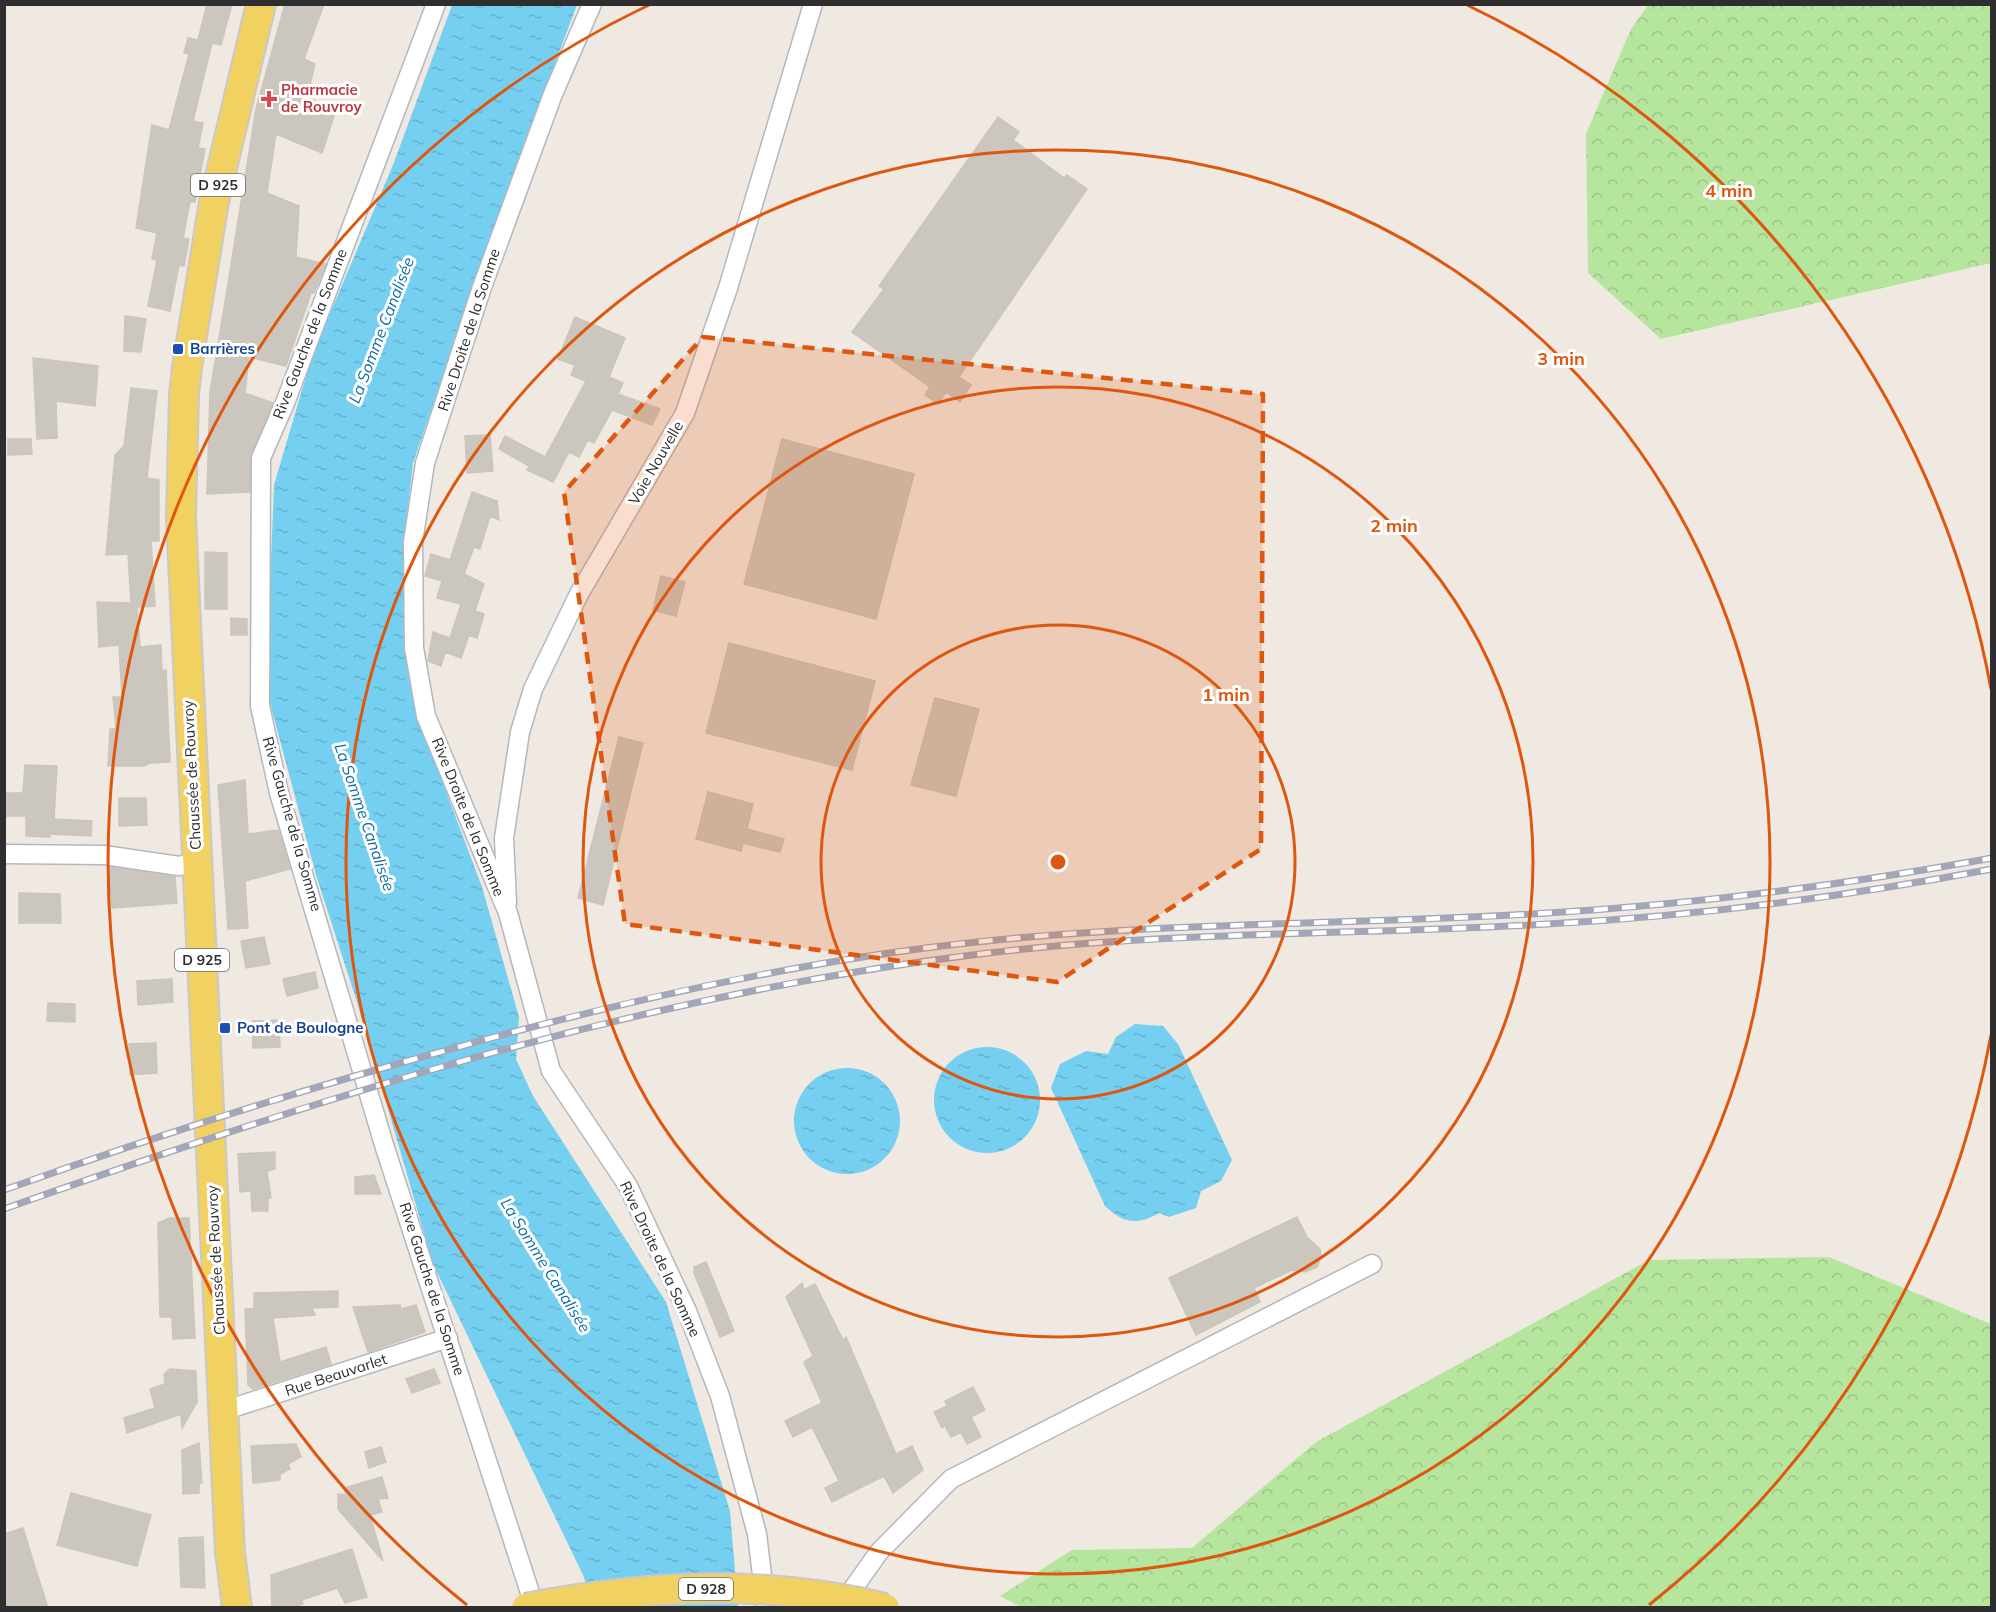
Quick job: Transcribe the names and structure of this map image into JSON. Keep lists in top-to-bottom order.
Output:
{
  "streets": {
    "main road": ["D 925", "Chaussée de Rouvroy", "D 928"],
    "street": [
      "Rive Droite de la Somme",
      "Rive Gauche de la Somme",
      "Voie Nouvelle",
      "Rue Beauvarlet"
    ]
  },
  "crossings": [
    ["Rive Droite de la Somme", "Voie Nouvelle"],
    ["Rive Gauche de la Somme", "Rue Beauvarlet"],
    ["Chaussée de Rouvroy", "Rue Beauvarlet"]
  ],
  "water": ["La Somme Canalisée"],
  "places": {
    "health": ["Pharmacie de Rouvroy"],
    "transit": ["Barrières", "Pont de Boulogne"]
  },
  "rings": [
    "4 min",
    "3 min",
    "2 min",
    "1 min"
  ]
}
